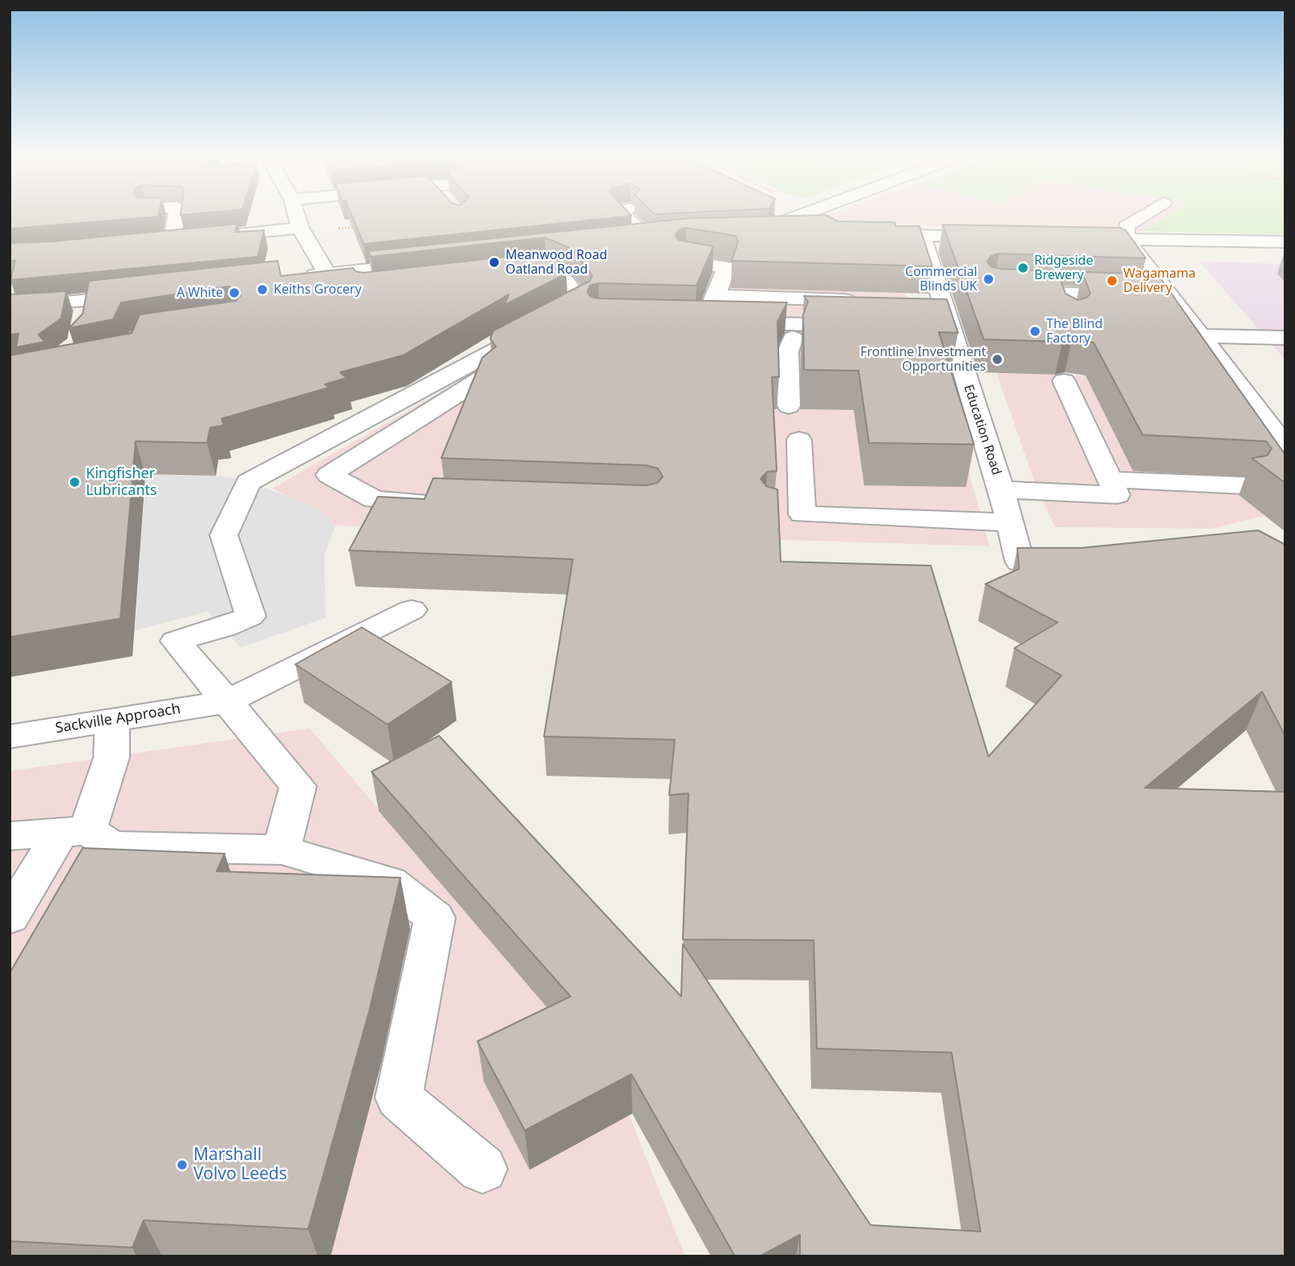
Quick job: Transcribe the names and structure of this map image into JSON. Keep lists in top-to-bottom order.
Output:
{
  "streets": {
    "street": ["Education Road", "Sackville Approach"]
  },
  "places": [
    "Meanwood Road Oatland Road",
    "Ridgeside Brewery",
    "Commercial Blinds UK",
    "Wagamama Delivery",
    "Keiths Grocery",
    "A White",
    "The Blind Factory",
    "Frontline Investment Opportunities",
    "Kingfisher Lubricants",
    "Marshall Volvo Leeds"
  ]
}
